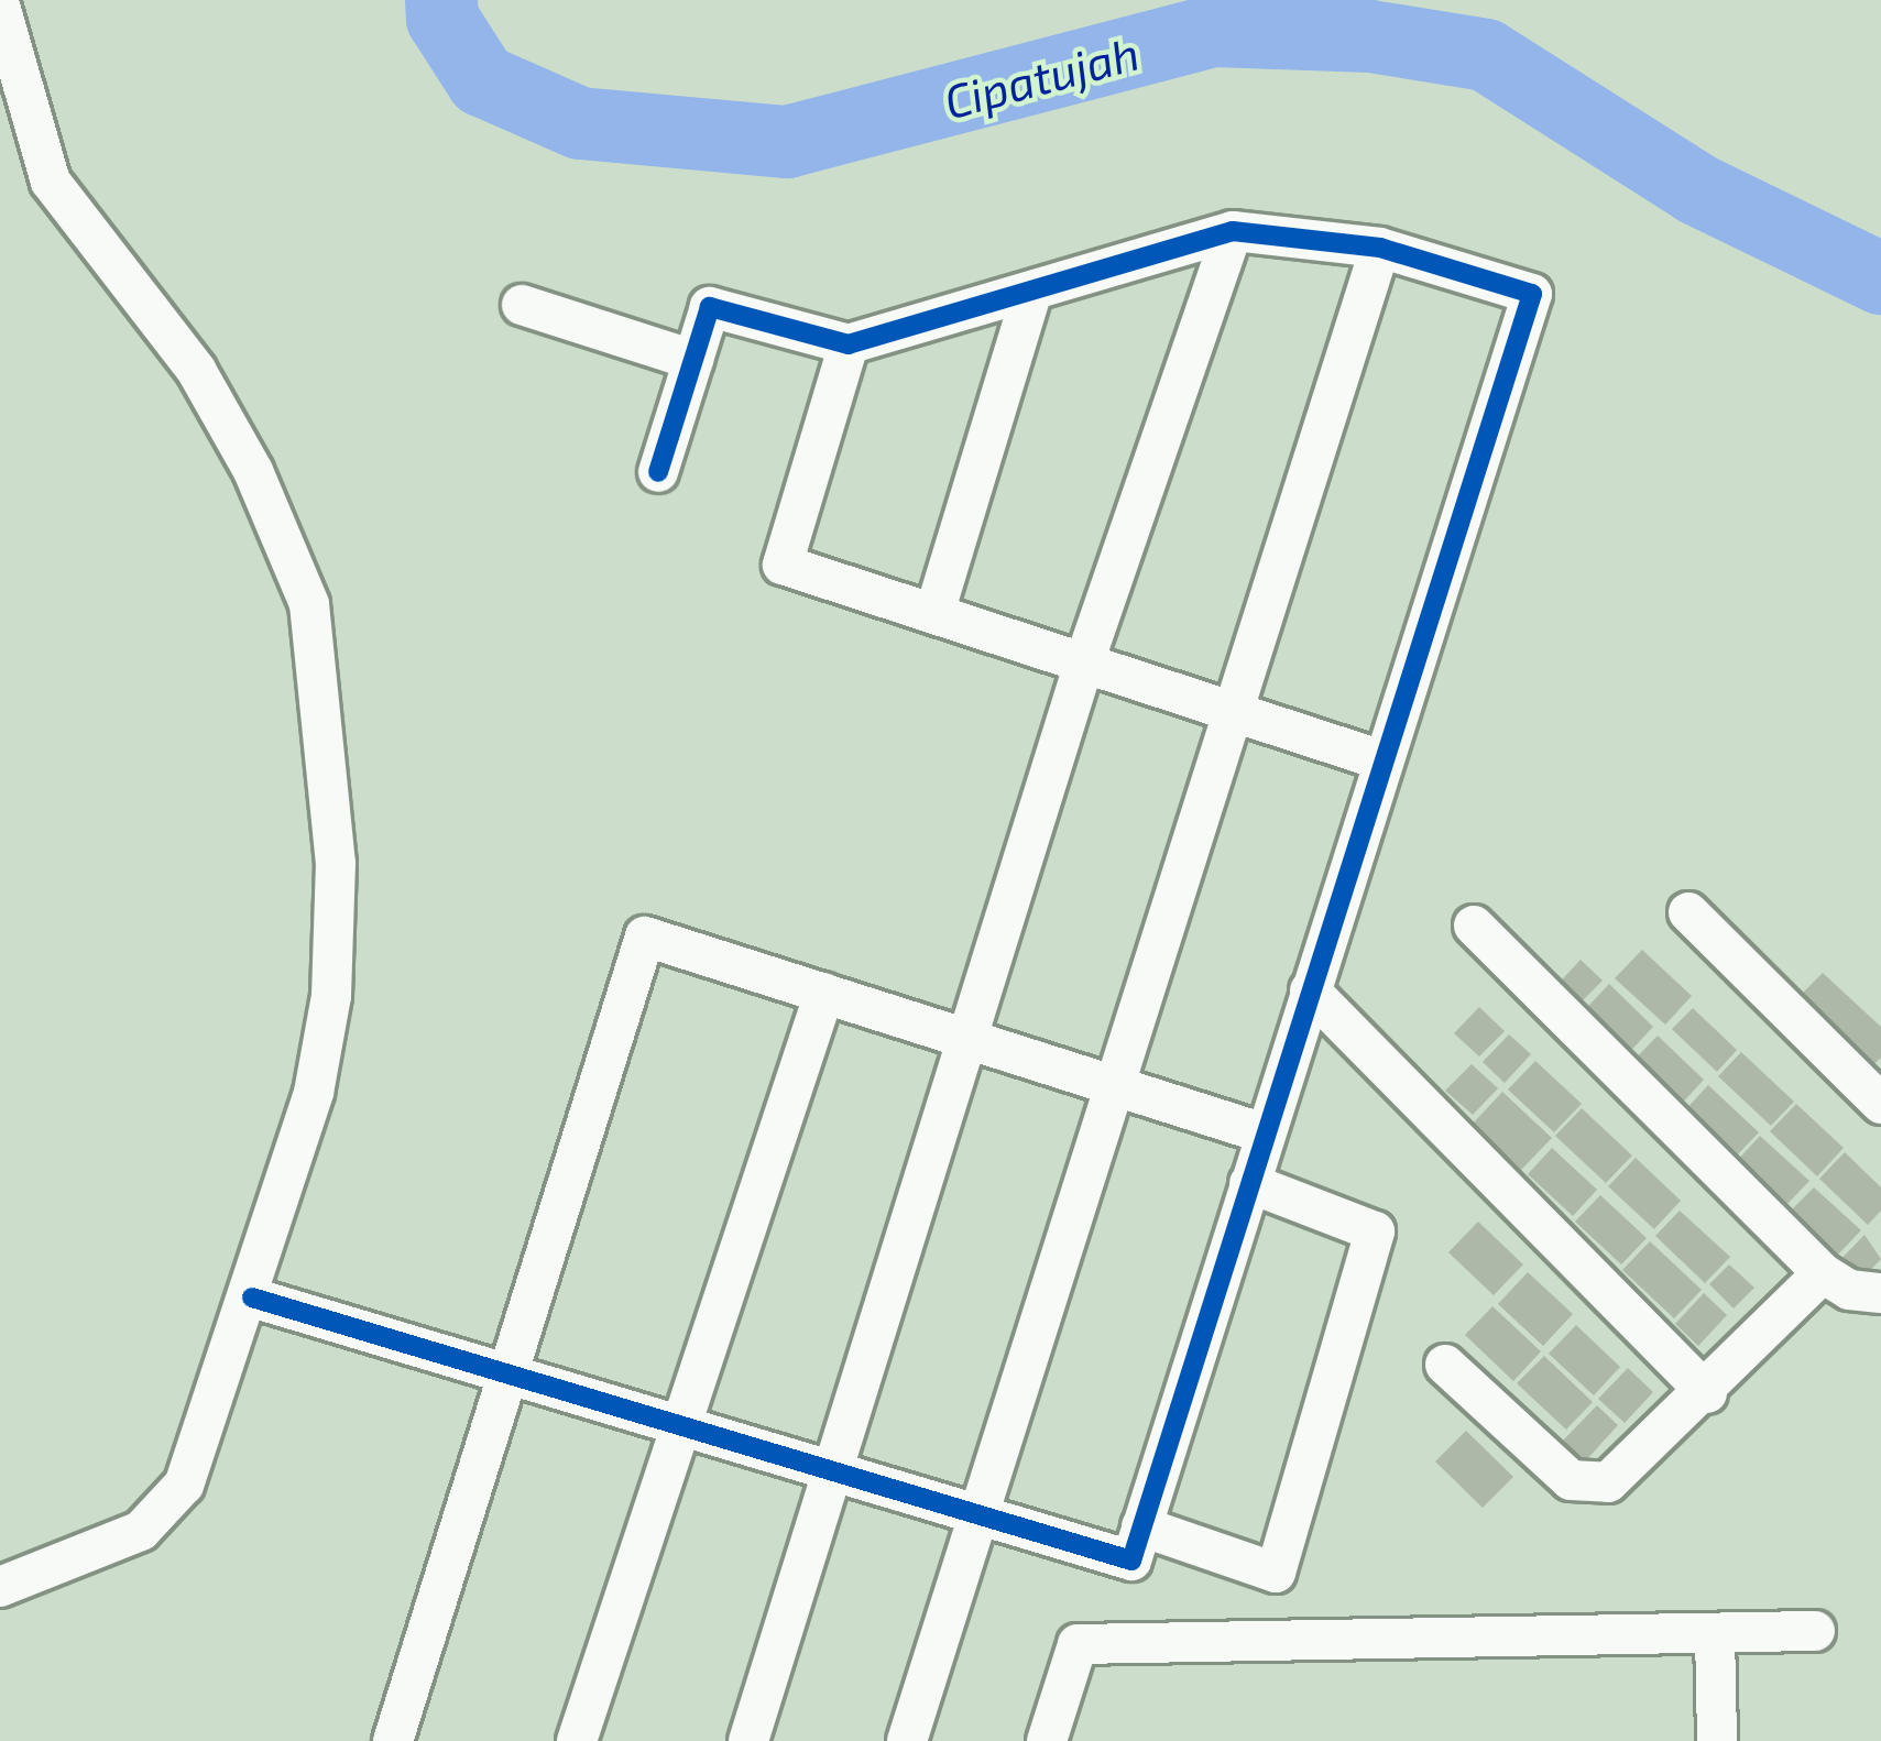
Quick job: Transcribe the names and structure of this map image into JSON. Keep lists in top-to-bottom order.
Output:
{
  "water": ["Cipatujah"]
}
